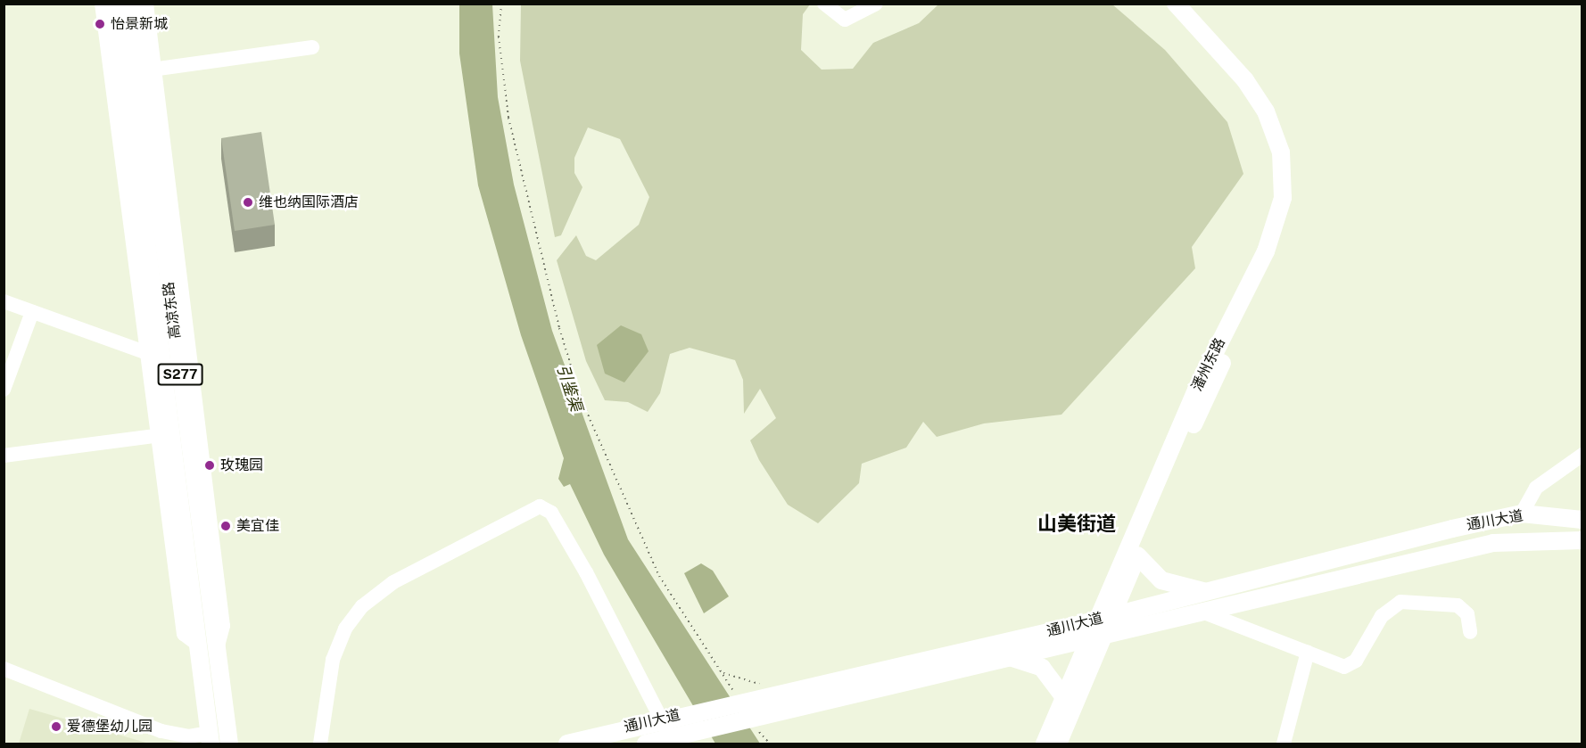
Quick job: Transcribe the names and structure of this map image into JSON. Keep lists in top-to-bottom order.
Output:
{
  "streets": {
    "main road": [
      "高凉东路",
      "潘州东路",
      "S277",
      "通川大道"
    ]
  },
  "crossings": [
    ["潘州东路", "通川大道"]
  ],
  "districts": ["山美街道"],
  "water": ["引鉴渠"],
  "places": [
    "怡景新城",
    "维也纳国际酒店",
    "玫瑰园",
    "美宜佳",
    "爱德堡幼儿园"
  ]
}
